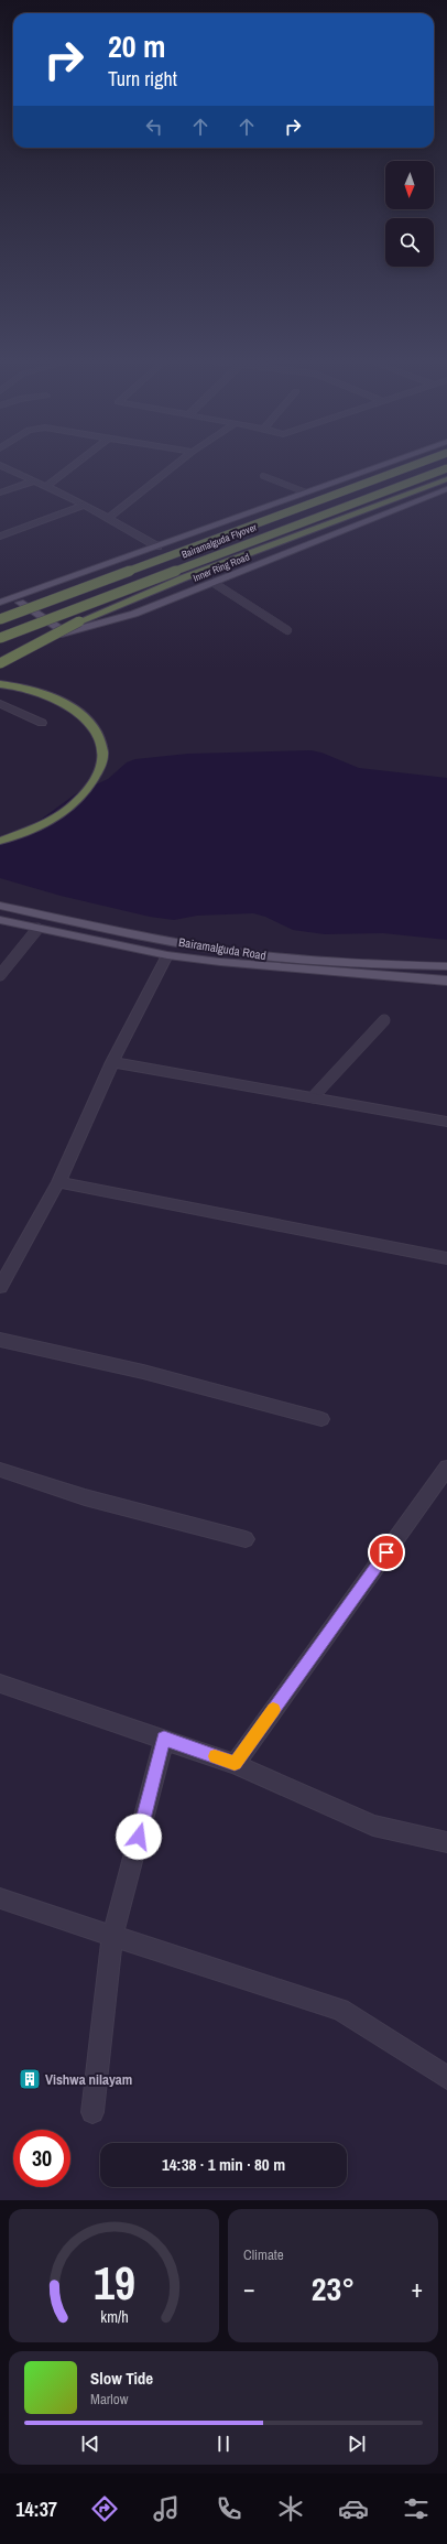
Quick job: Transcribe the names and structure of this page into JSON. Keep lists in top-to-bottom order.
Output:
{
  "streets": {
    "highway": ["Bairamalguda Flyover"],
    "main road": ["Inner Ring Road", "Bairamalguda Road"]
  },
  "places": {
    "building": ["Vishwa nilayam"]
  },
  "north": "bottom",
  "page": {
    "turn": ["20 m", "Turn right"],
    "limit": "30",
    "trip": "14:38 · 1 min · 80 m",
    "tile": "Climate",
    "heat": ["−", "23°", "+"],
    "song": ["Slow Tide", "Marlow"],
    "tabs": "14:37",
    "gauge": ["19", "km/h"]
  }
}
